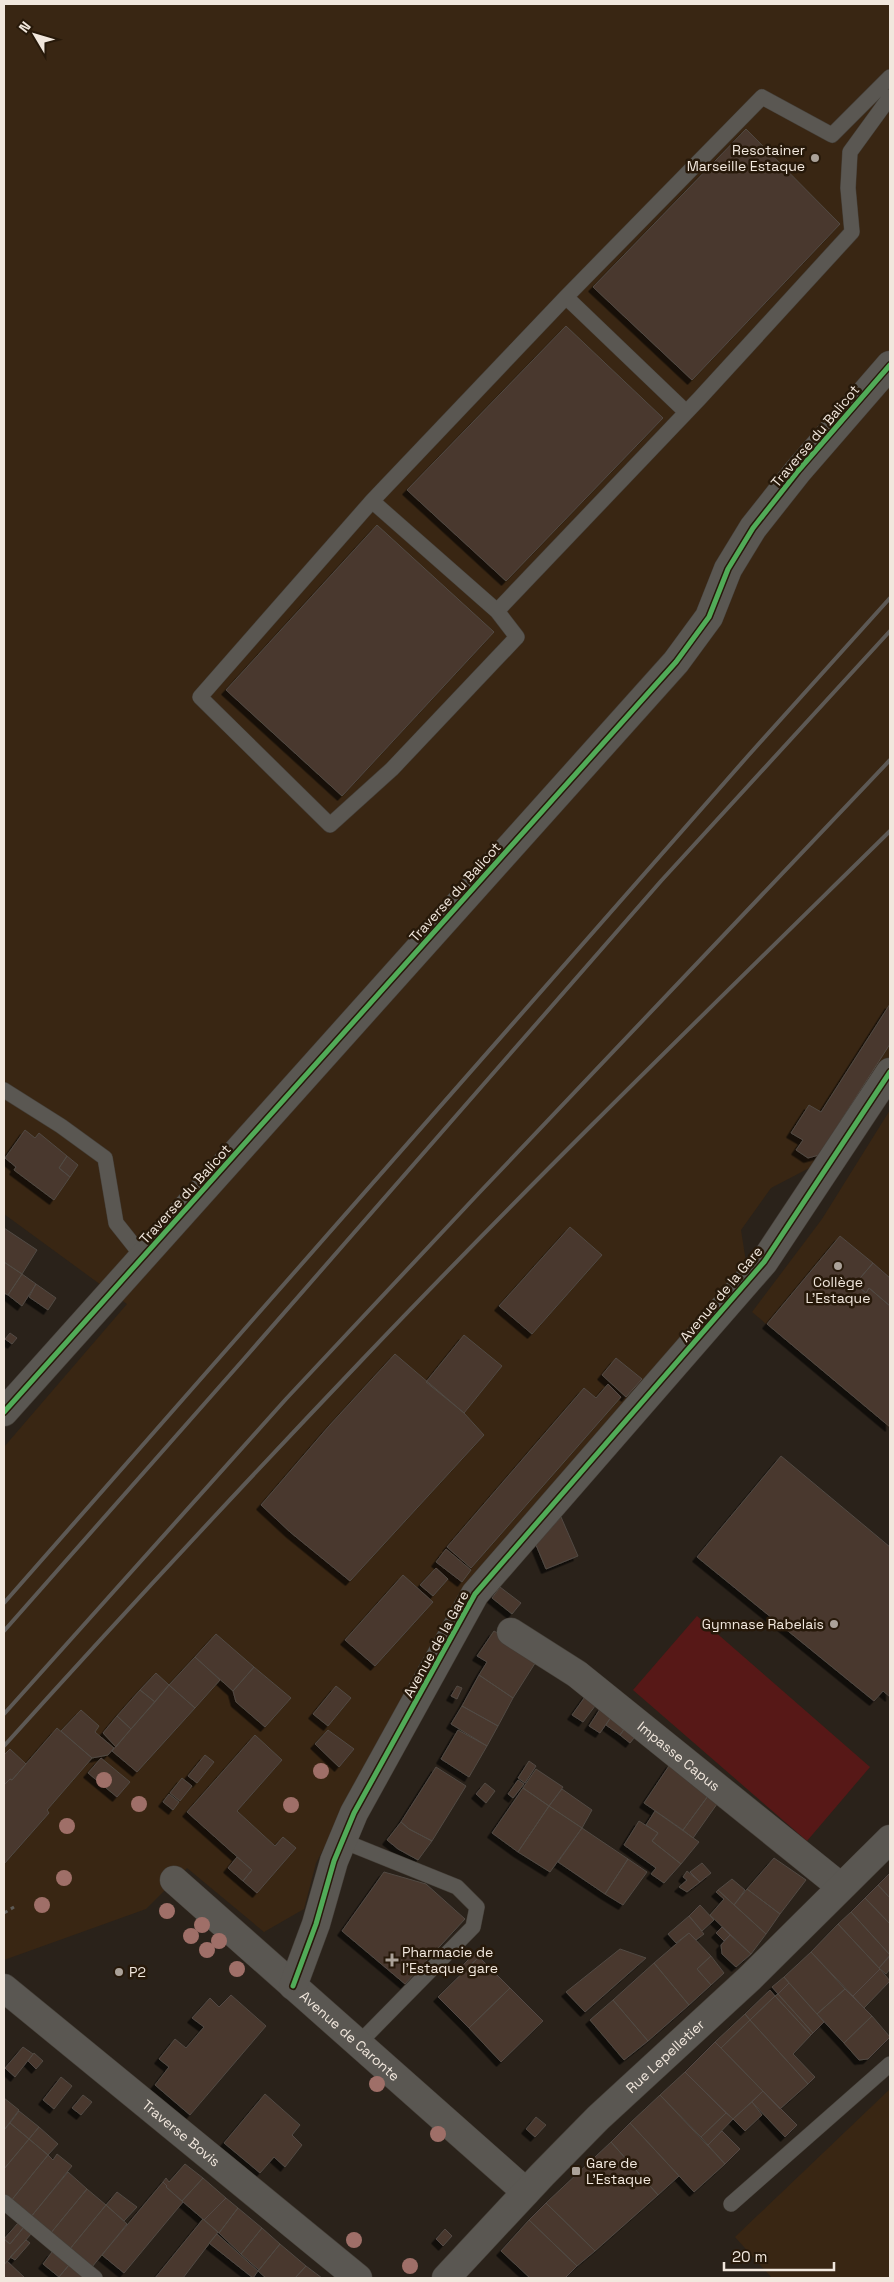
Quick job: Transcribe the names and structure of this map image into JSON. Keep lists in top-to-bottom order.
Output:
{
  "streets": {
    "street": [
      "Traverse du Balicot",
      "Avenue de la Gare",
      "Impasse Capus",
      "Avenue de Caronte",
      "Rue Lepelletier",
      "Traverse Bovis"
    ]
  },
  "crossings": [
    ["Avenue de la Gare", "Avenue de Caronte"],
    ["Impasse Capus", "Rue Lepelletier"],
    ["Avenue de Caronte", "Rue Lepelletier"]
  ],
  "places": {
    "other": [
      "Resotainer Marseille Estaque",
      "Collège L'Estaque",
      "Gymnase Rabelais",
      "P2"
    ],
    "health": ["Pharmacie de l'Estaque gare"],
    "transit": ["Gare de L'Estaque"]
  },
  "scale_bar": "20 m",
  "north": "top left"
}
